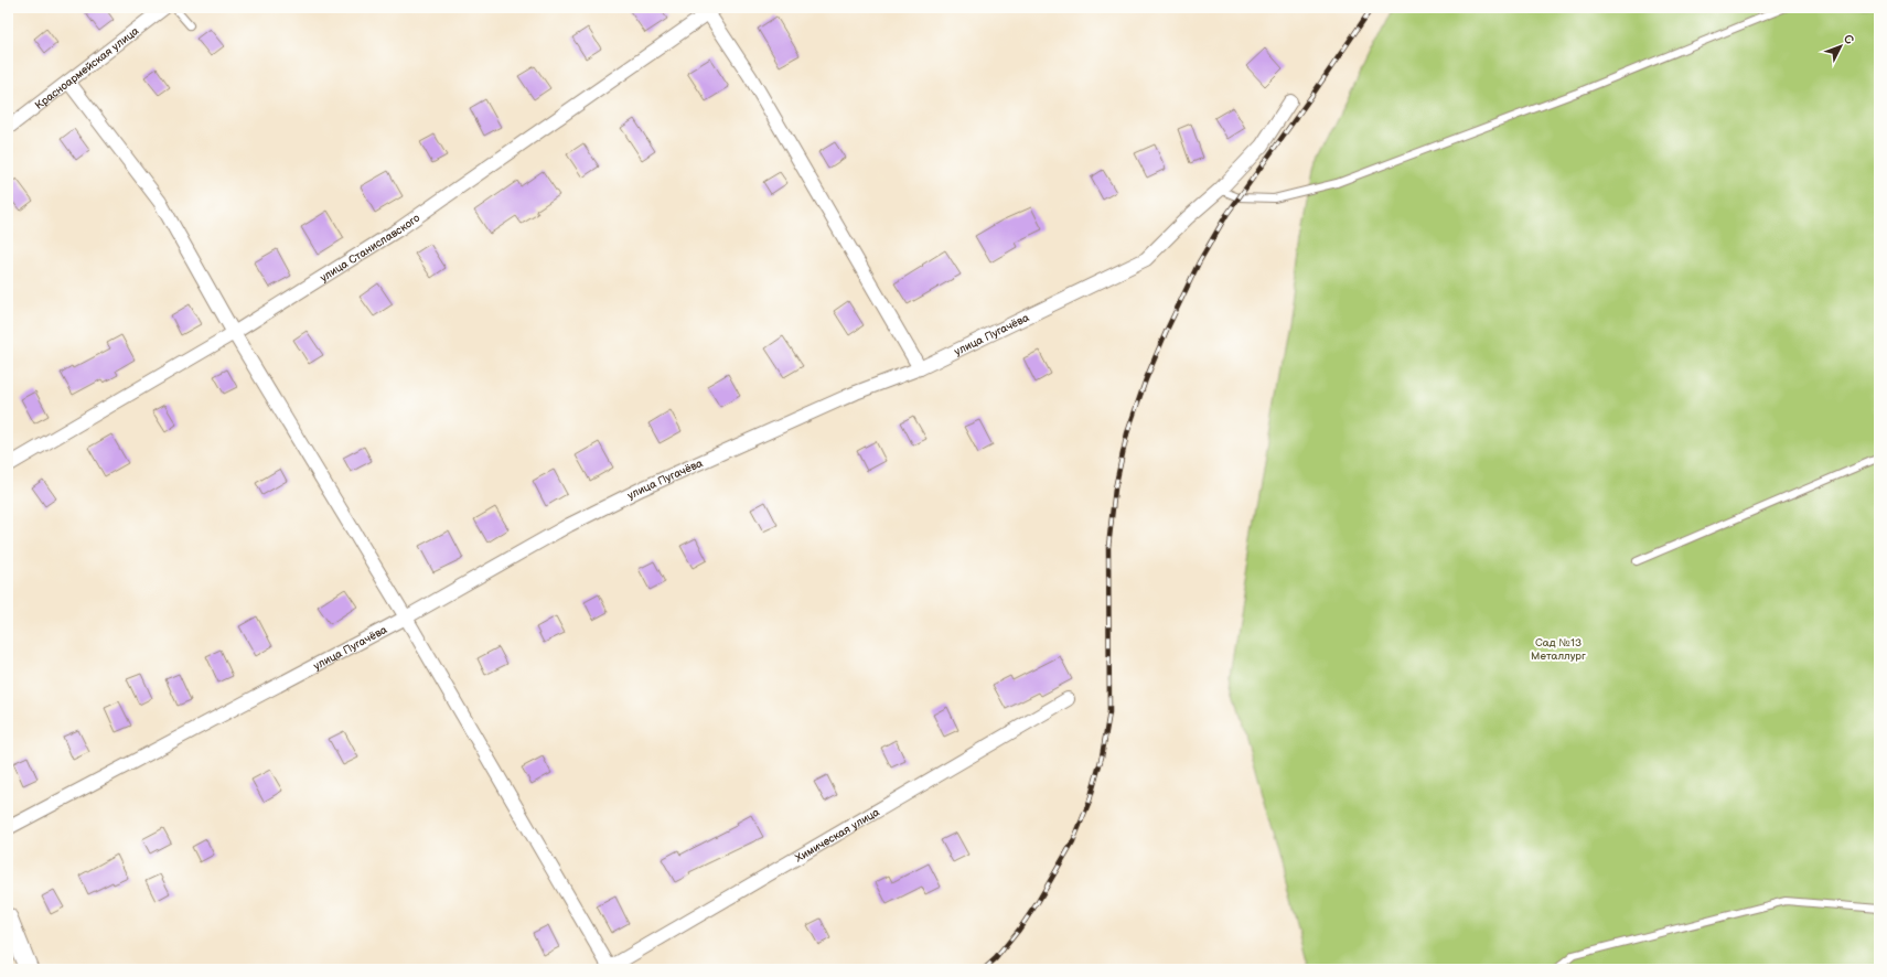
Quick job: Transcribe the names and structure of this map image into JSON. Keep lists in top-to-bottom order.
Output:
{
  "streets": {
    "street": [
      "Красноармейская улица",
      "улица Станиславского",
      "улица Пугачёва",
      "Химическая улица"
    ]
  },
  "parks": ["Сад №13 Металлург"],
  "north": "top right"
}
